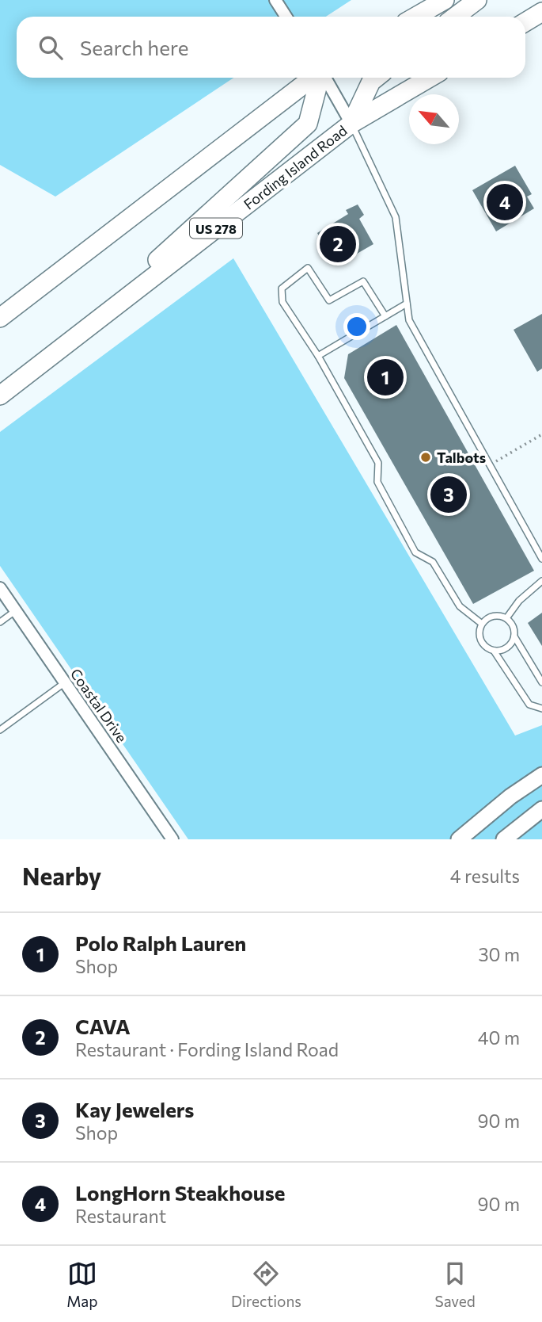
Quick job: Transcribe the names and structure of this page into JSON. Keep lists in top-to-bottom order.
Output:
{
  "streets": {
    "highway": ["Fording Island Road", "US 278"],
    "street": ["Coastal Drive"]
  },
  "places": ["Talbots"],
  "north": "top left",
  "page": {
    "search": "Search here",
    "pins": [
      "4",
      "2",
      "1",
      "3"
    ],
    "heading": ["Nearby", "4 results"],
    "list": [
      {
        "mark": "1",
        "name": "Polo Ralph Lauren",
        "note": "Shop",
        "value": "30 m"
      },
      {
        "mark": "2",
        "name": "CAVA",
        "note": "Restaurant · Fording Island Road",
        "value": "40 m"
      },
      {
        "mark": "3",
        "name": "Kay Jewelers",
        "note": "Shop",
        "value": "90 m"
      },
      {
        "mark": "4",
        "name": "LongHorn Steakhouse",
        "note": "Restaurant",
        "value": "90 m"
      }
    ],
    "nav": ["Map", "Directions", "Saved"]
  }
}
